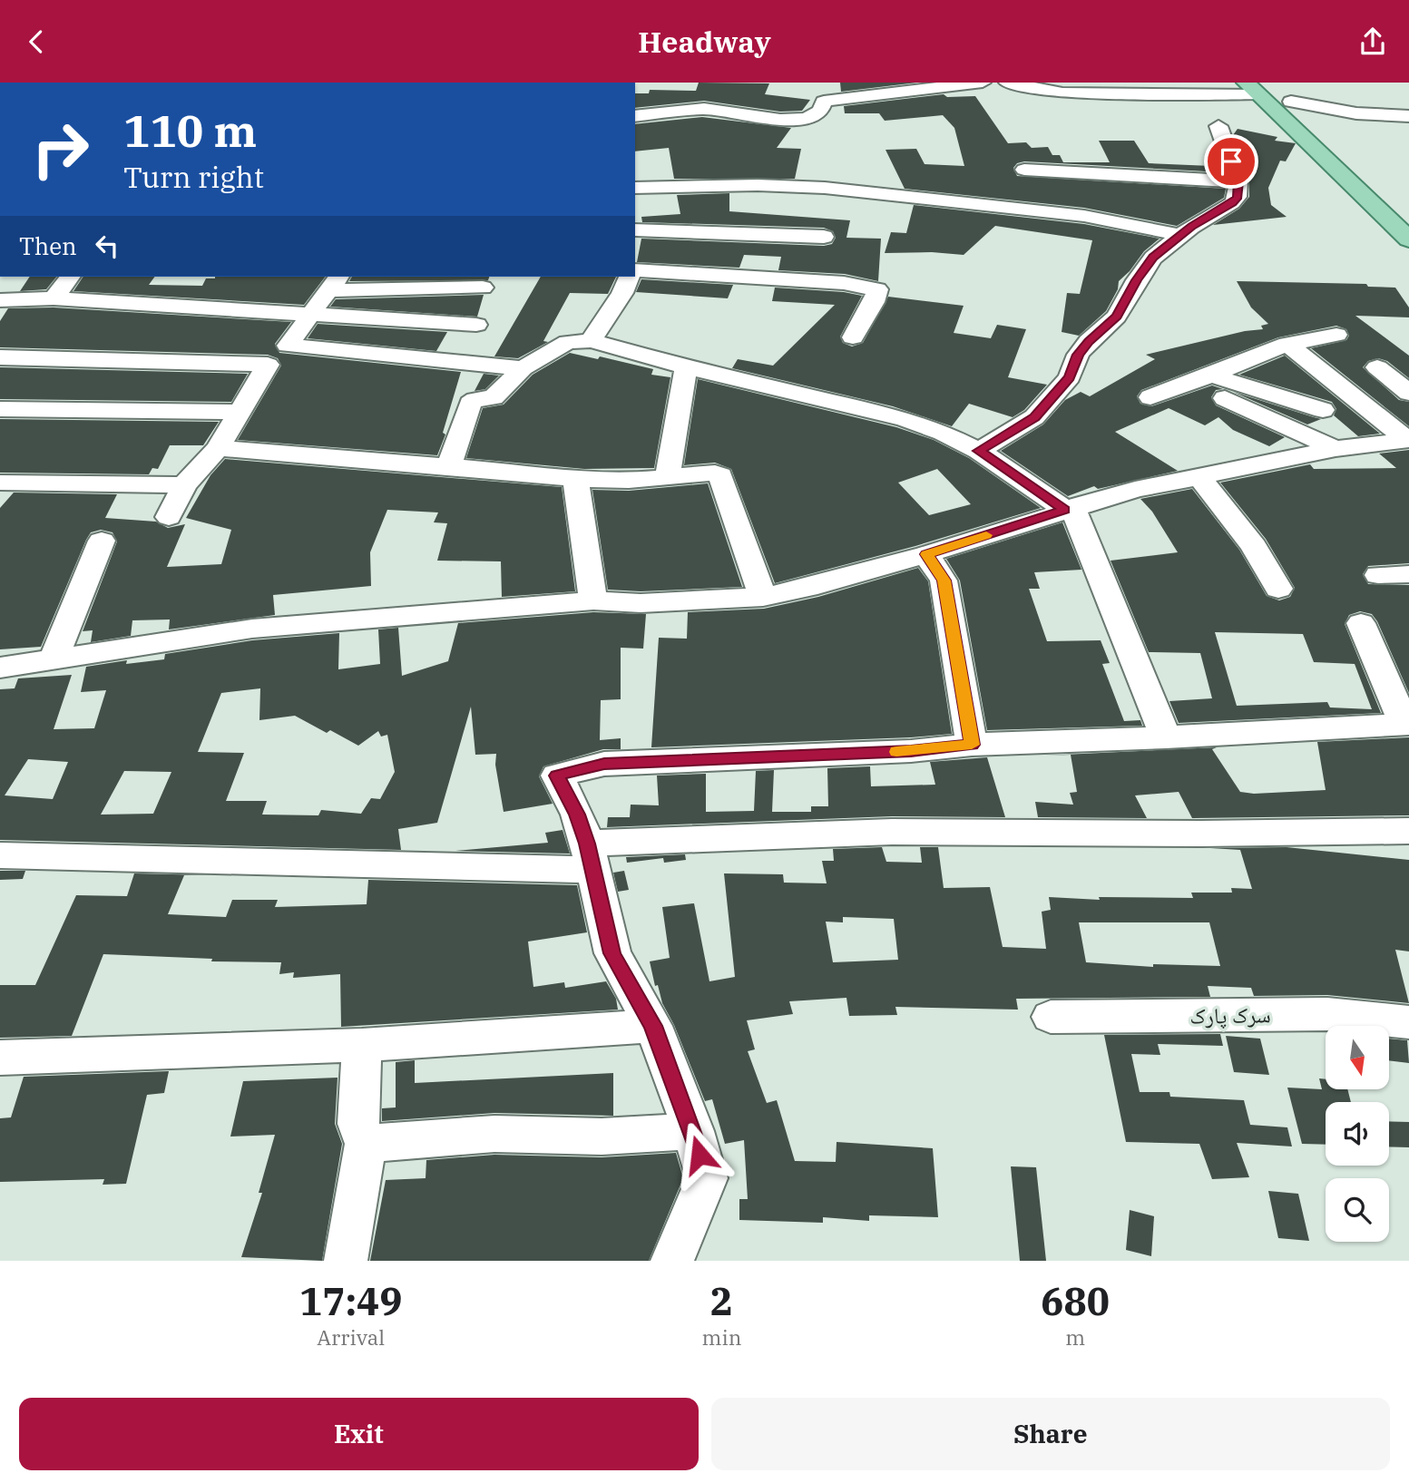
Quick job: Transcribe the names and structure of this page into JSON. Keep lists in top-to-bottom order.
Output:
{
  "streets": {
    "street": ["سرک پارک"]
  },
  "north": "bottom",
  "page": {
    "header": "Headway",
    "turn": ["110 m", "Turn right"],
    "then": "Then",
    "eta": [
      "17:49",
      "Arrival",
      "2",
      "min",
      "680",
      "m"
    ],
    "buttons": ["Exit", "Share"]
  }
}
